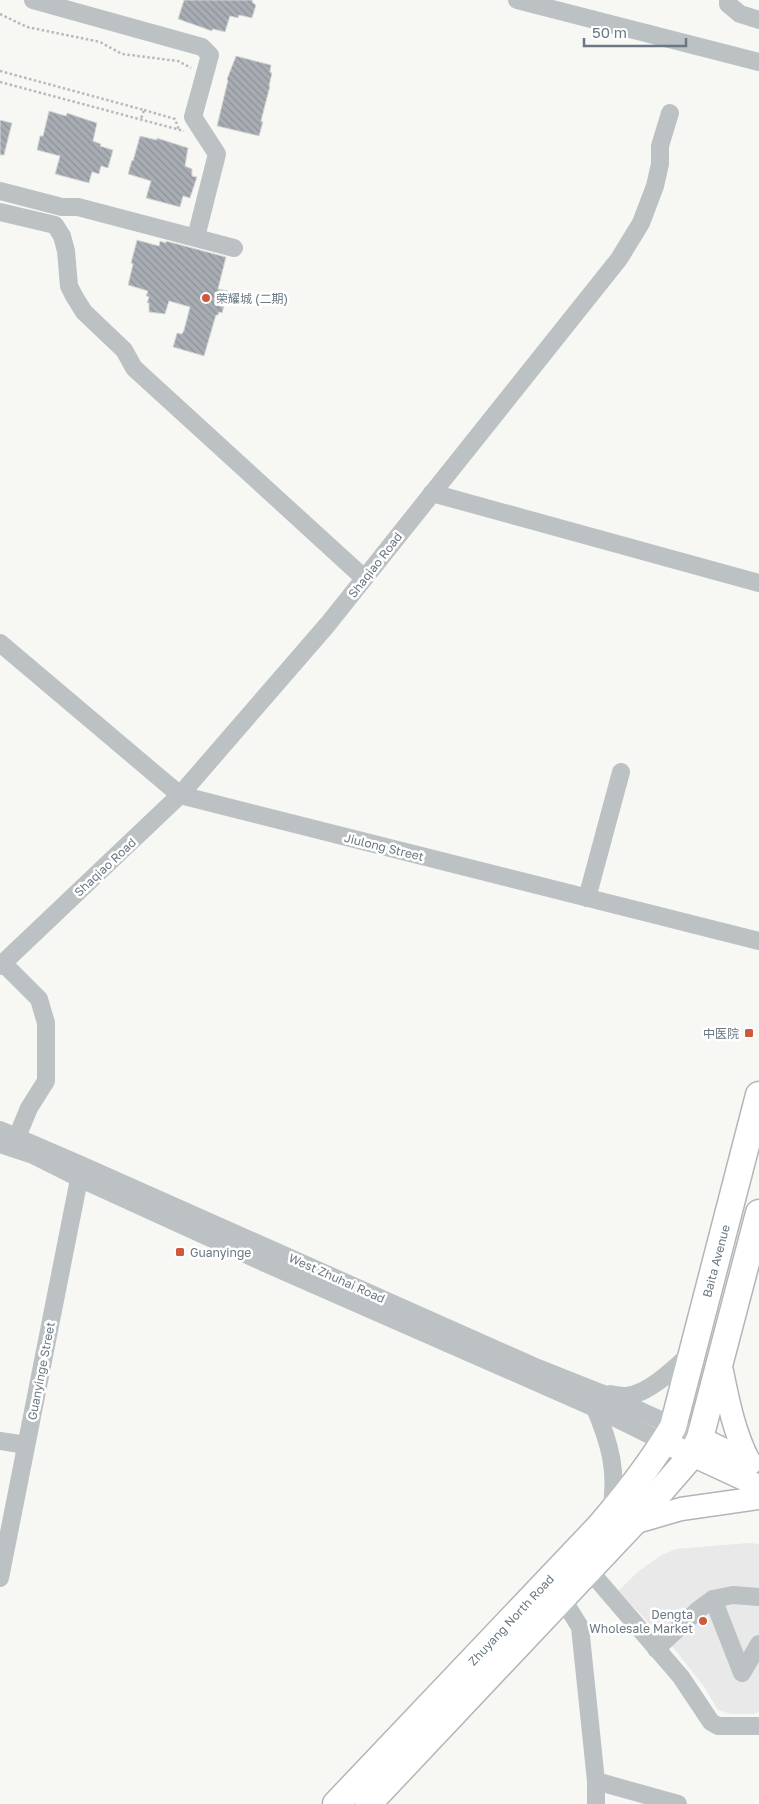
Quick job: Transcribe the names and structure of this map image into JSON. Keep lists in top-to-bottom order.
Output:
{
  "streets": {
    "highway": ["Baita Avenue", "Zhuyang North Road"],
    "street": [
      "Shaqiao Road",
      "Jiulong Street",
      "West Zhuhai Road",
      "Guanyinge Street"
    ]
  },
  "crossings": [
    ["Shaqiao Road", "Jiulong Street"],
    ["Baita Avenue", "West Zhuhai Road"],
    ["Baita Avenue", "Zhuyang North Road"],
    ["West Zhuhai Road", "Guanyinge Street"],
    ["West Zhuhai Road", "Zhuyang North Road"]
  ],
  "places": {
    "other": ["荣耀城 (二期)", "Dengta Wholesale Market"],
    "transit": ["中医院", "Guanyinge"]
  },
  "scale_bar": "50 m"
}
